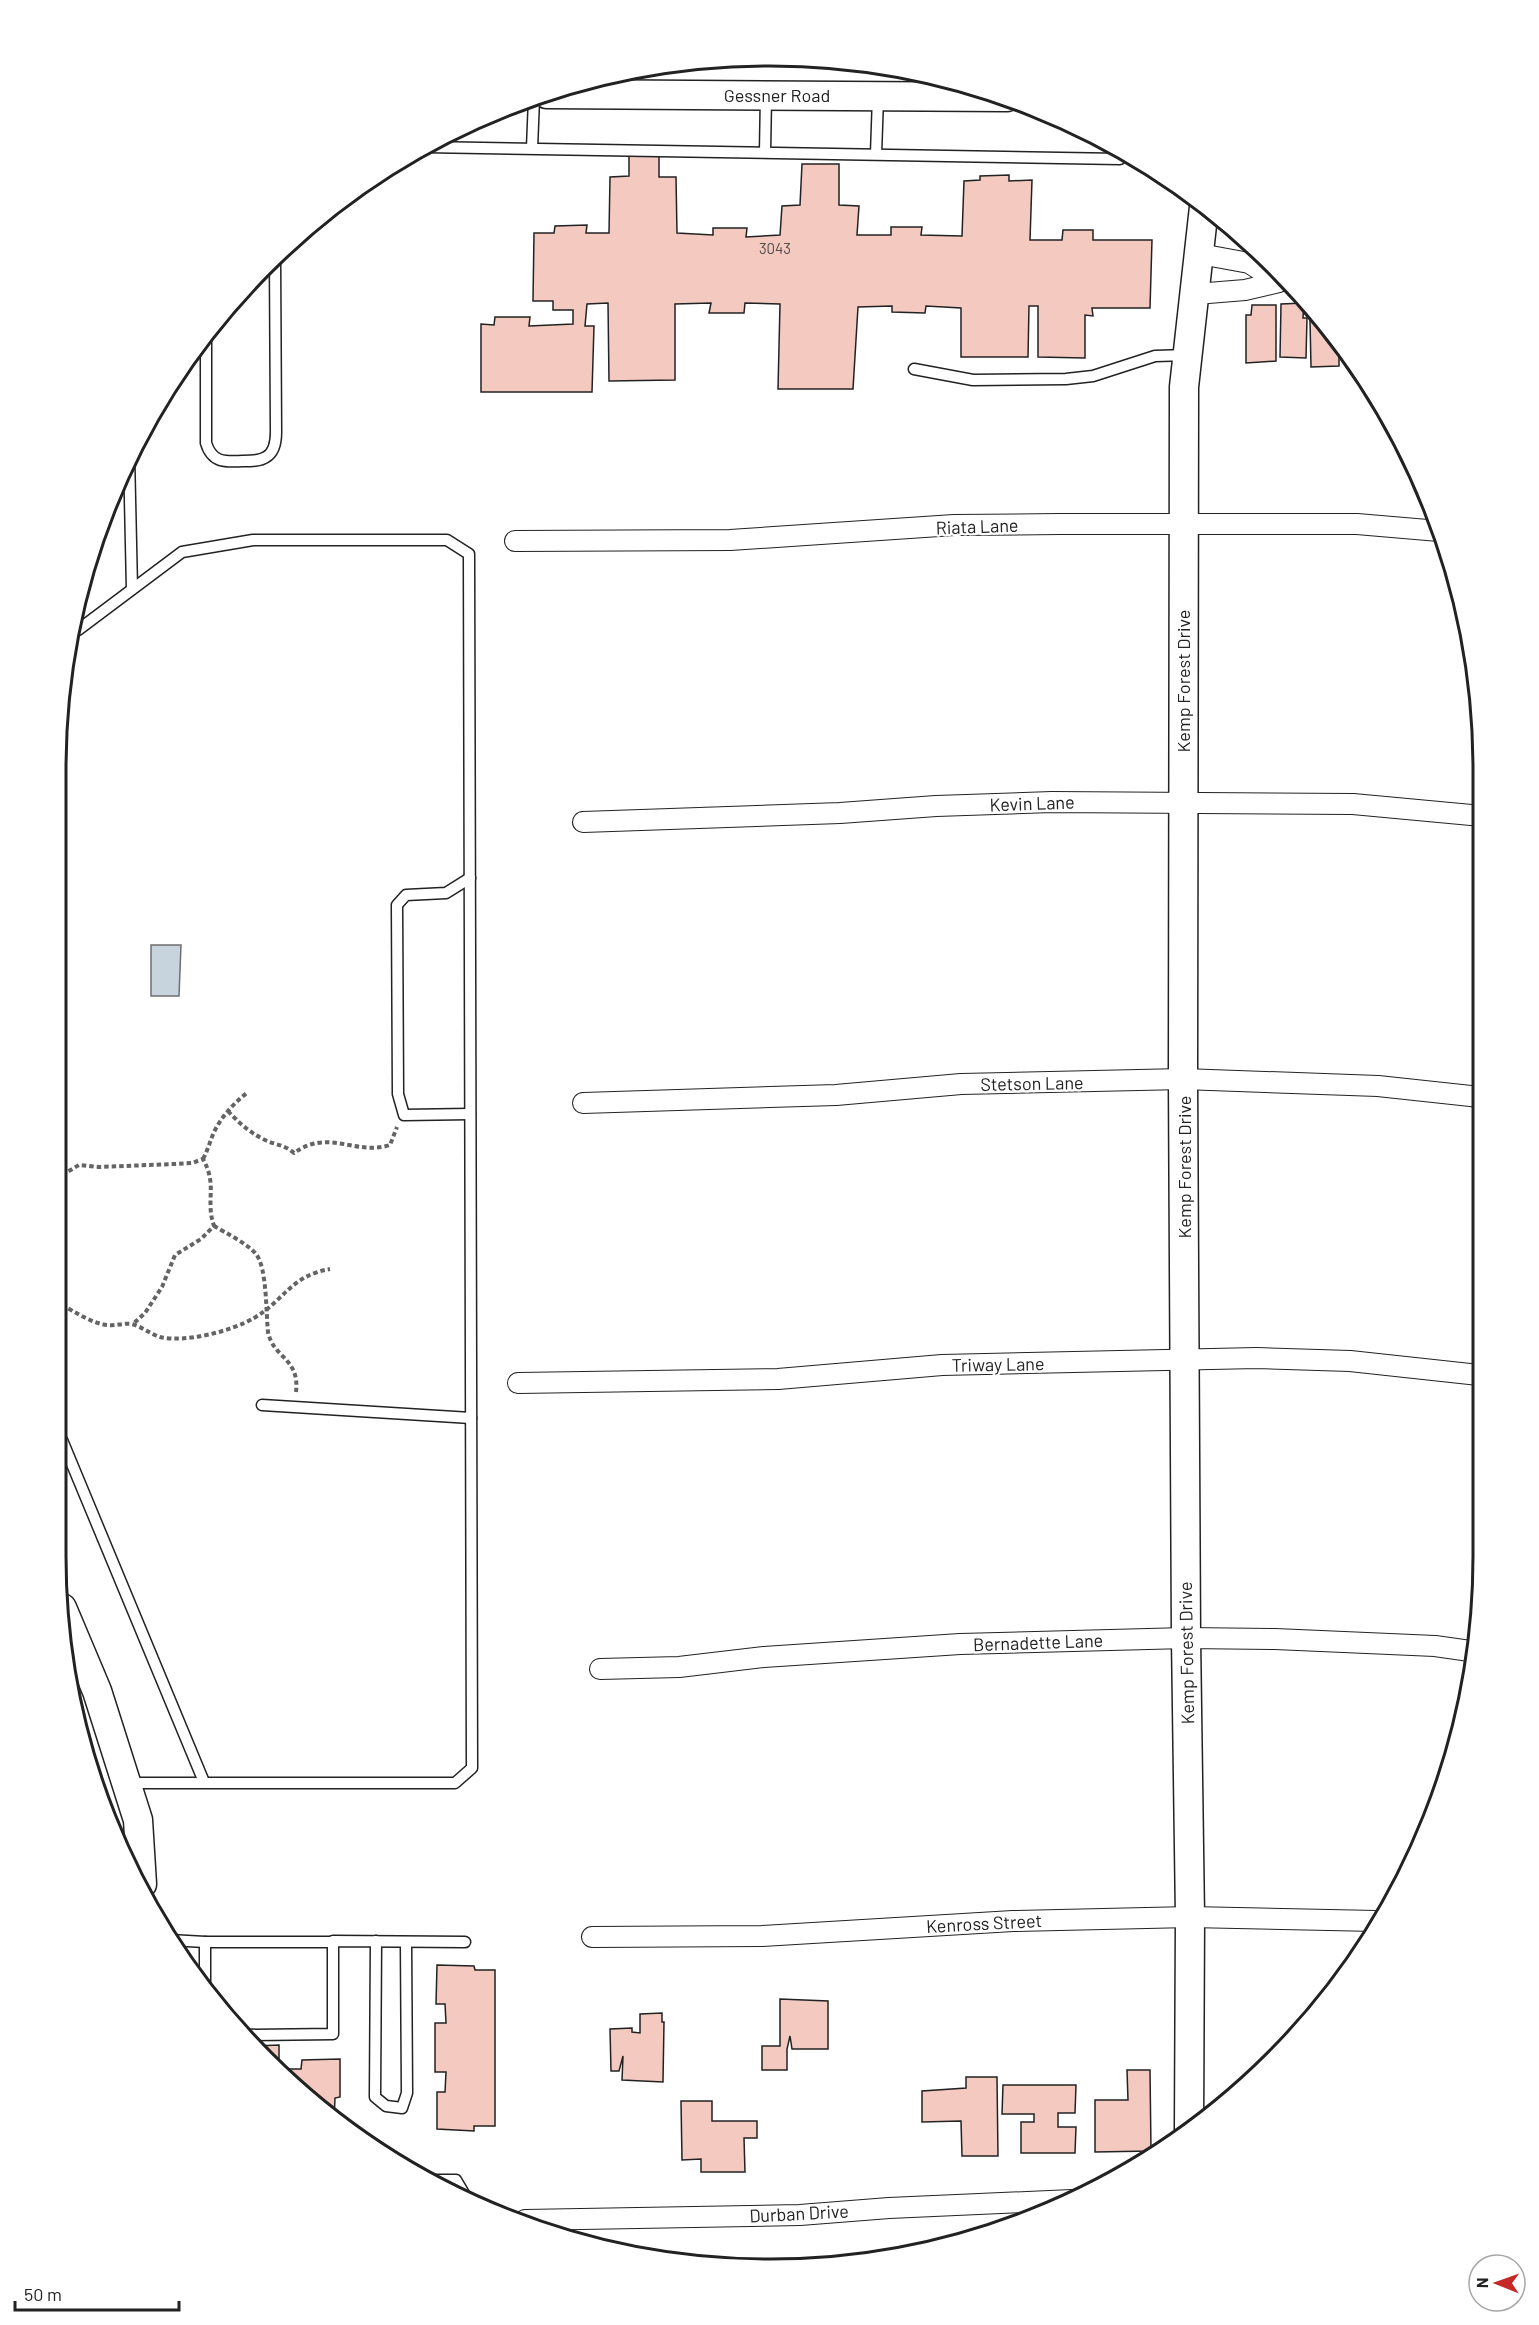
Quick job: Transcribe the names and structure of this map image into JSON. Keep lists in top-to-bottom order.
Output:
{
  "streets": {
    "street": [
      "Gessner Road",
      "Riata Lane",
      "Kemp Forest Drive",
      "Kevin Lane",
      "Stetson Lane",
      "Triway Lane",
      "Bernadette Lane",
      "Kenross Street",
      "Durban Drive"
    ]
  },
  "crossings": [
    ["Riata Lane", "Kemp Forest Drive"],
    ["Kemp Forest Drive", "Kevin Lane"],
    ["Kemp Forest Drive", "Stetson Lane"],
    ["Kemp Forest Drive", "Triway Lane"],
    ["Kemp Forest Drive", "Bernadette Lane"],
    ["Kemp Forest Drive", "Kenross Street"]
  ],
  "house_numbers": ["3043"],
  "scale_bar": "50 m",
  "north": "left"
}
